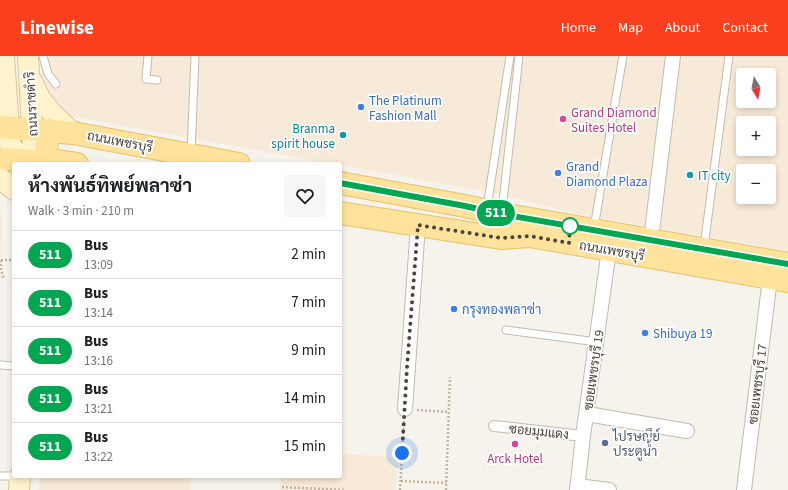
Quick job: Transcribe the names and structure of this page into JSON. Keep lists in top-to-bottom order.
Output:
{
  "streets": {
    "main road": ["ถนนราชดำริ", "ถนนเพชรบุรี"],
    "street": ["ซอยเพชรบุรี 19", "ซอยเพชรบุรี 17", "ซอยมุมแดง"]
  },
  "crossings": [
    ["ถนนราชดำริ", "ถนนเพชรบุรี"],
    ["ถนนเพชรบุรี", "ซอยเพชรบุรี 19"],
    ["ถนนเพชรบุรี", "ซอยเพชรบุรี 17"],
    ["ซอยเพชรบุรี 19", "ซอยมุมแดง"]
  ],
  "places": [
    "The Platinum Fashion Mall",
    "Grand Diamond Suites Hotel",
    "Branma spirit house",
    "Grand Diamond Plaza",
    "IT city",
    "กรุงทองพลาซ่า",
    "Shibuya 19",
    "ไปรษณีย์ ประตูน้ำ",
    "Arck Hotel"
  ],
  "lines": ["bus line 511"],
  "north": "bottom",
  "page": {
    "header": "Linewise",
    "nav": [
      "Home",
      "Map",
      "About",
      "Contact"
    ],
    "on_map": "511",
    "map_buttons": ["+", "−"],
    "heading": ["ห้างพันธ์ทิพย์พลาซ่า", "Walk · 3 min · 210 m"],
    "list": [
      {
        "mark": "511",
        "name": "Bus",
        "note": "13:09",
        "value": "2 min"
      },
      {
        "mark": "511",
        "name": "Bus",
        "note": "13:14",
        "value": "7 min"
      },
      {
        "mark": "511",
        "name": "Bus",
        "note": "13:16",
        "value": "9 min"
      },
      {
        "mark": "511",
        "name": "Bus",
        "note": "13:21",
        "value": "14 min"
      },
      {
        "mark": "511",
        "name": "Bus",
        "note": "13:22",
        "value": "15 min"
      }
    ]
  }
}
